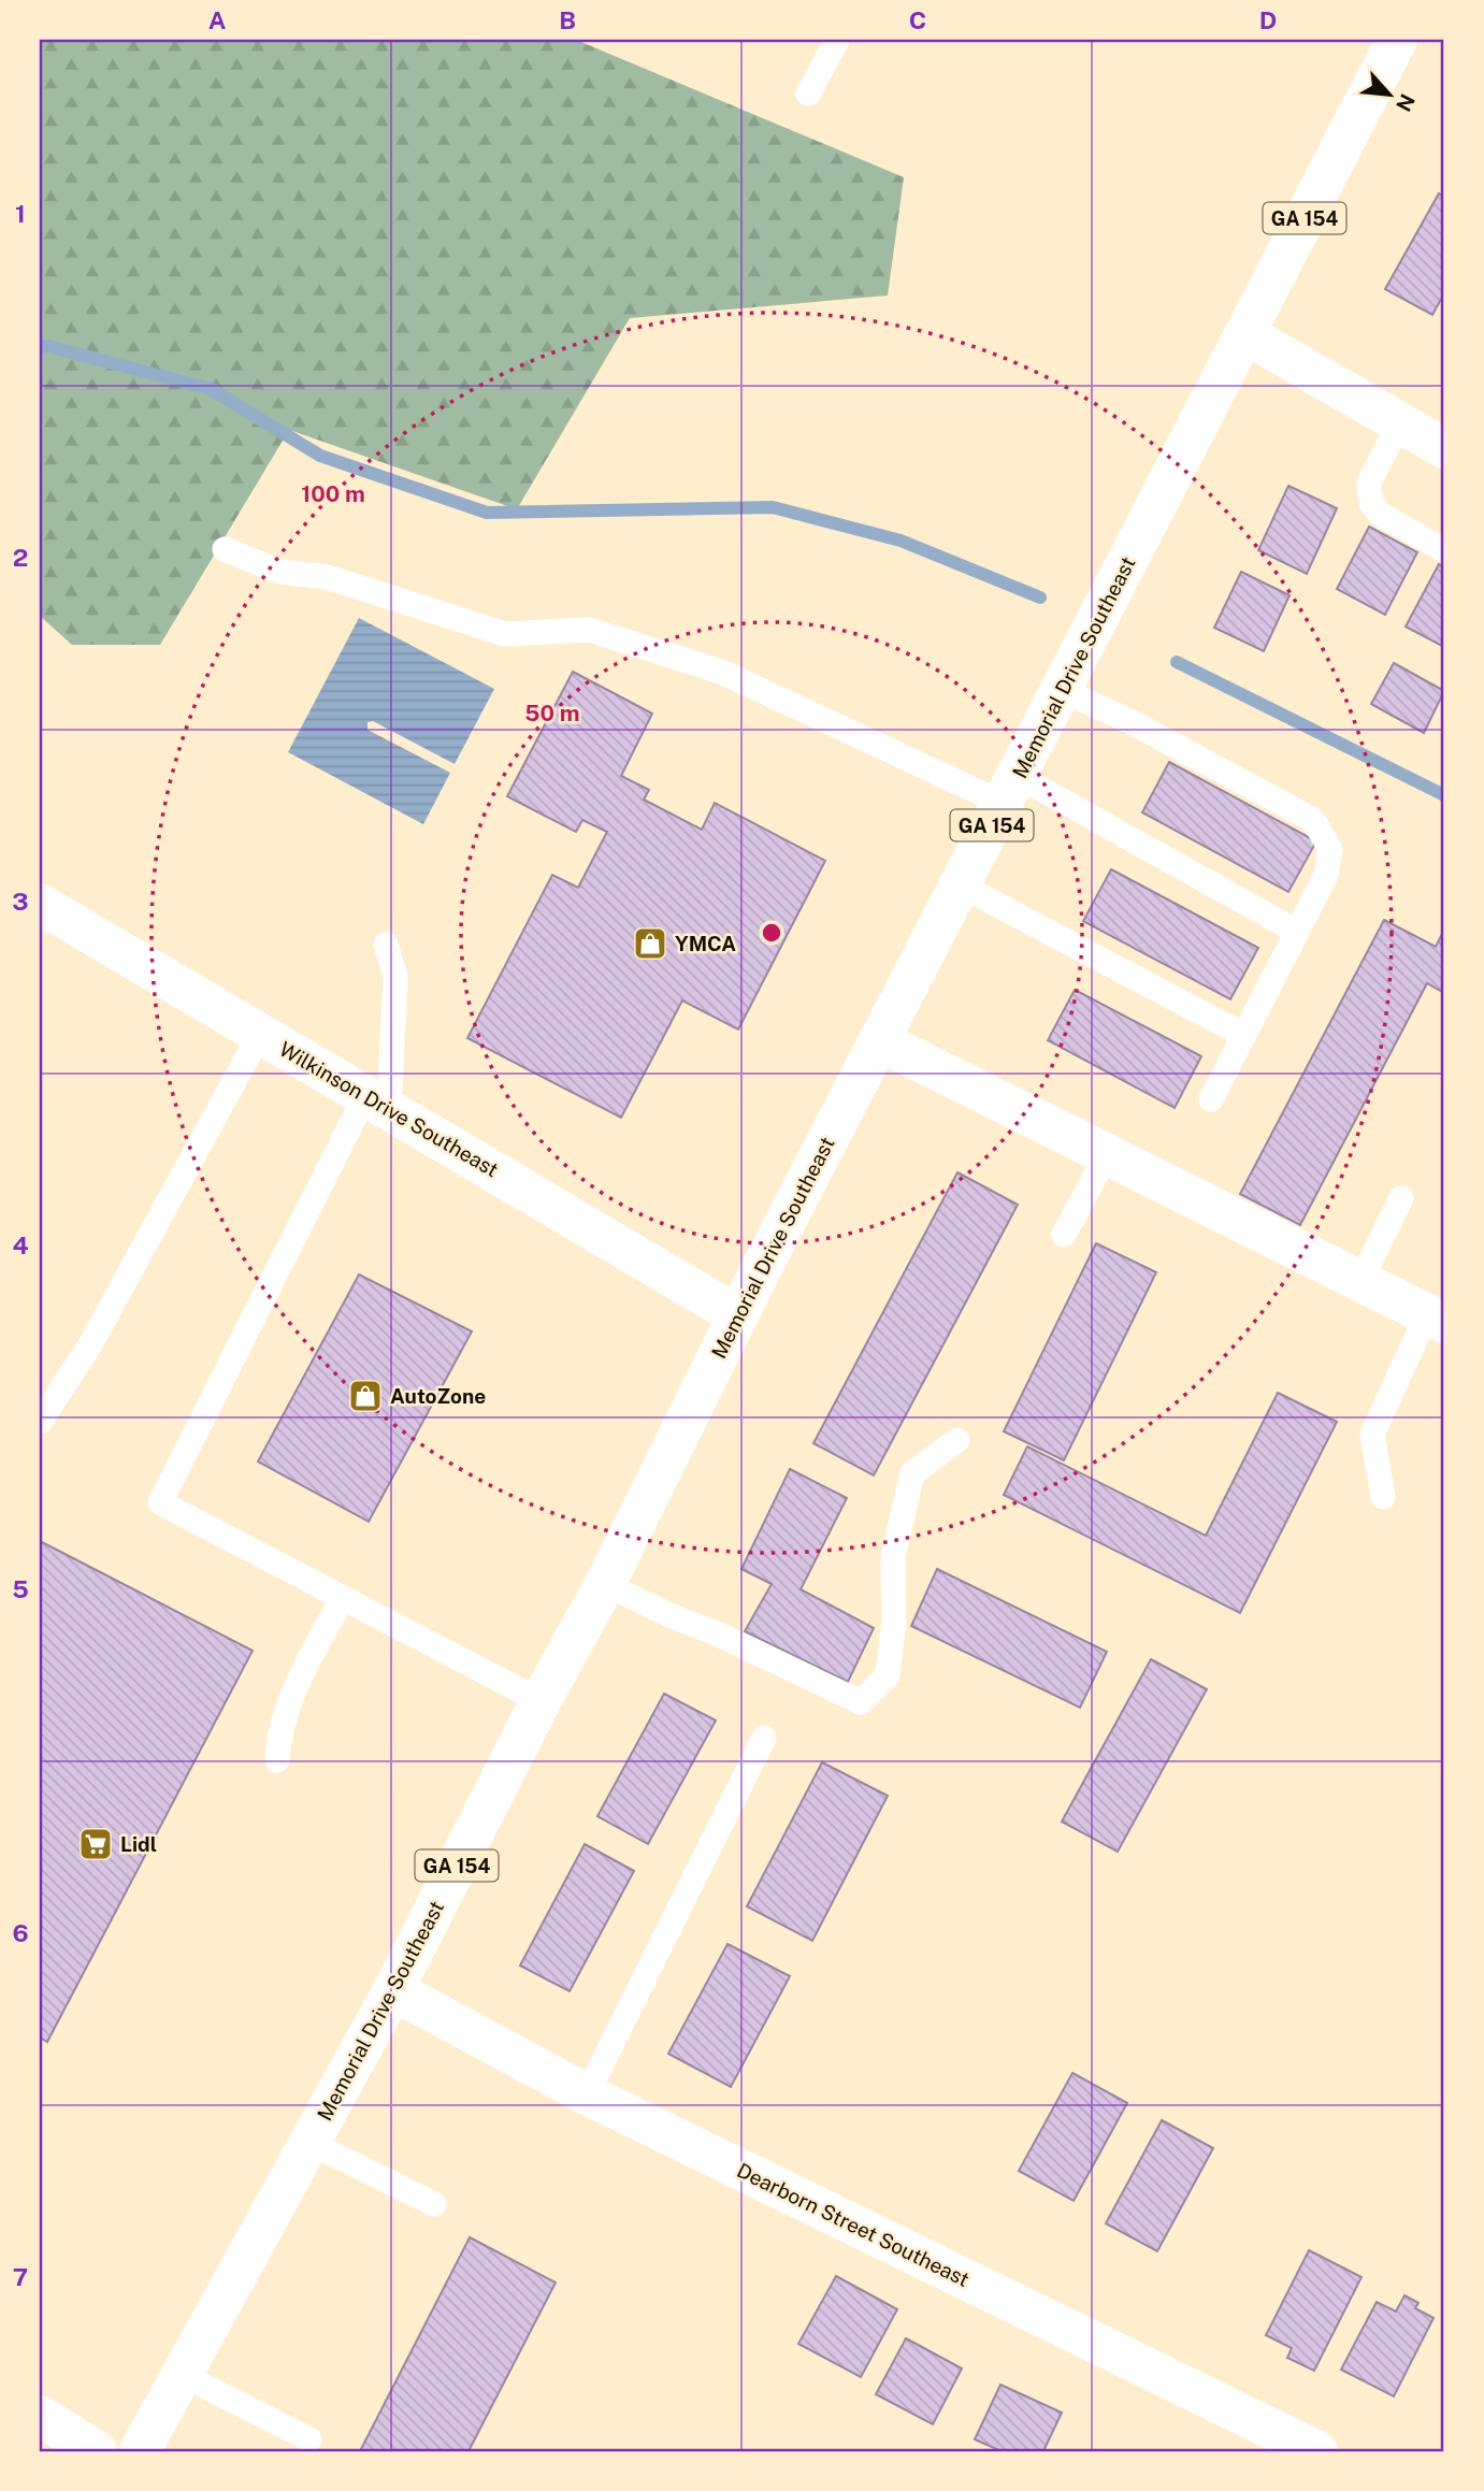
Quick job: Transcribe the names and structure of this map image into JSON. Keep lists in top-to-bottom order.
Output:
{
  "streets": {
    "street": [
      "GA 154",
      "Memorial Drive Southeast",
      "Wilkinson Drive Southeast",
      "Dearborn Street Southeast"
    ]
  },
  "crossings": [
    ["Memorial Drive Southeast", "Wilkinson Drive Southeast"],
    ["Memorial Drive Southeast", "Dearborn Street Southeast"]
  ],
  "places": {
    "shop": ["YMCA", "AutoZone"],
    "supermarket": ["Lidl"]
  },
  "north": "bottom right",
  "grid": {
    "columns": [
      "A",
      "B",
      "C",
      "D"
    ],
    "rows": [
      "1",
      "2",
      "3",
      "4",
      "5",
      "6",
      "7"
    ]
  },
  "rings": ["100 m", "50 m"]
}
